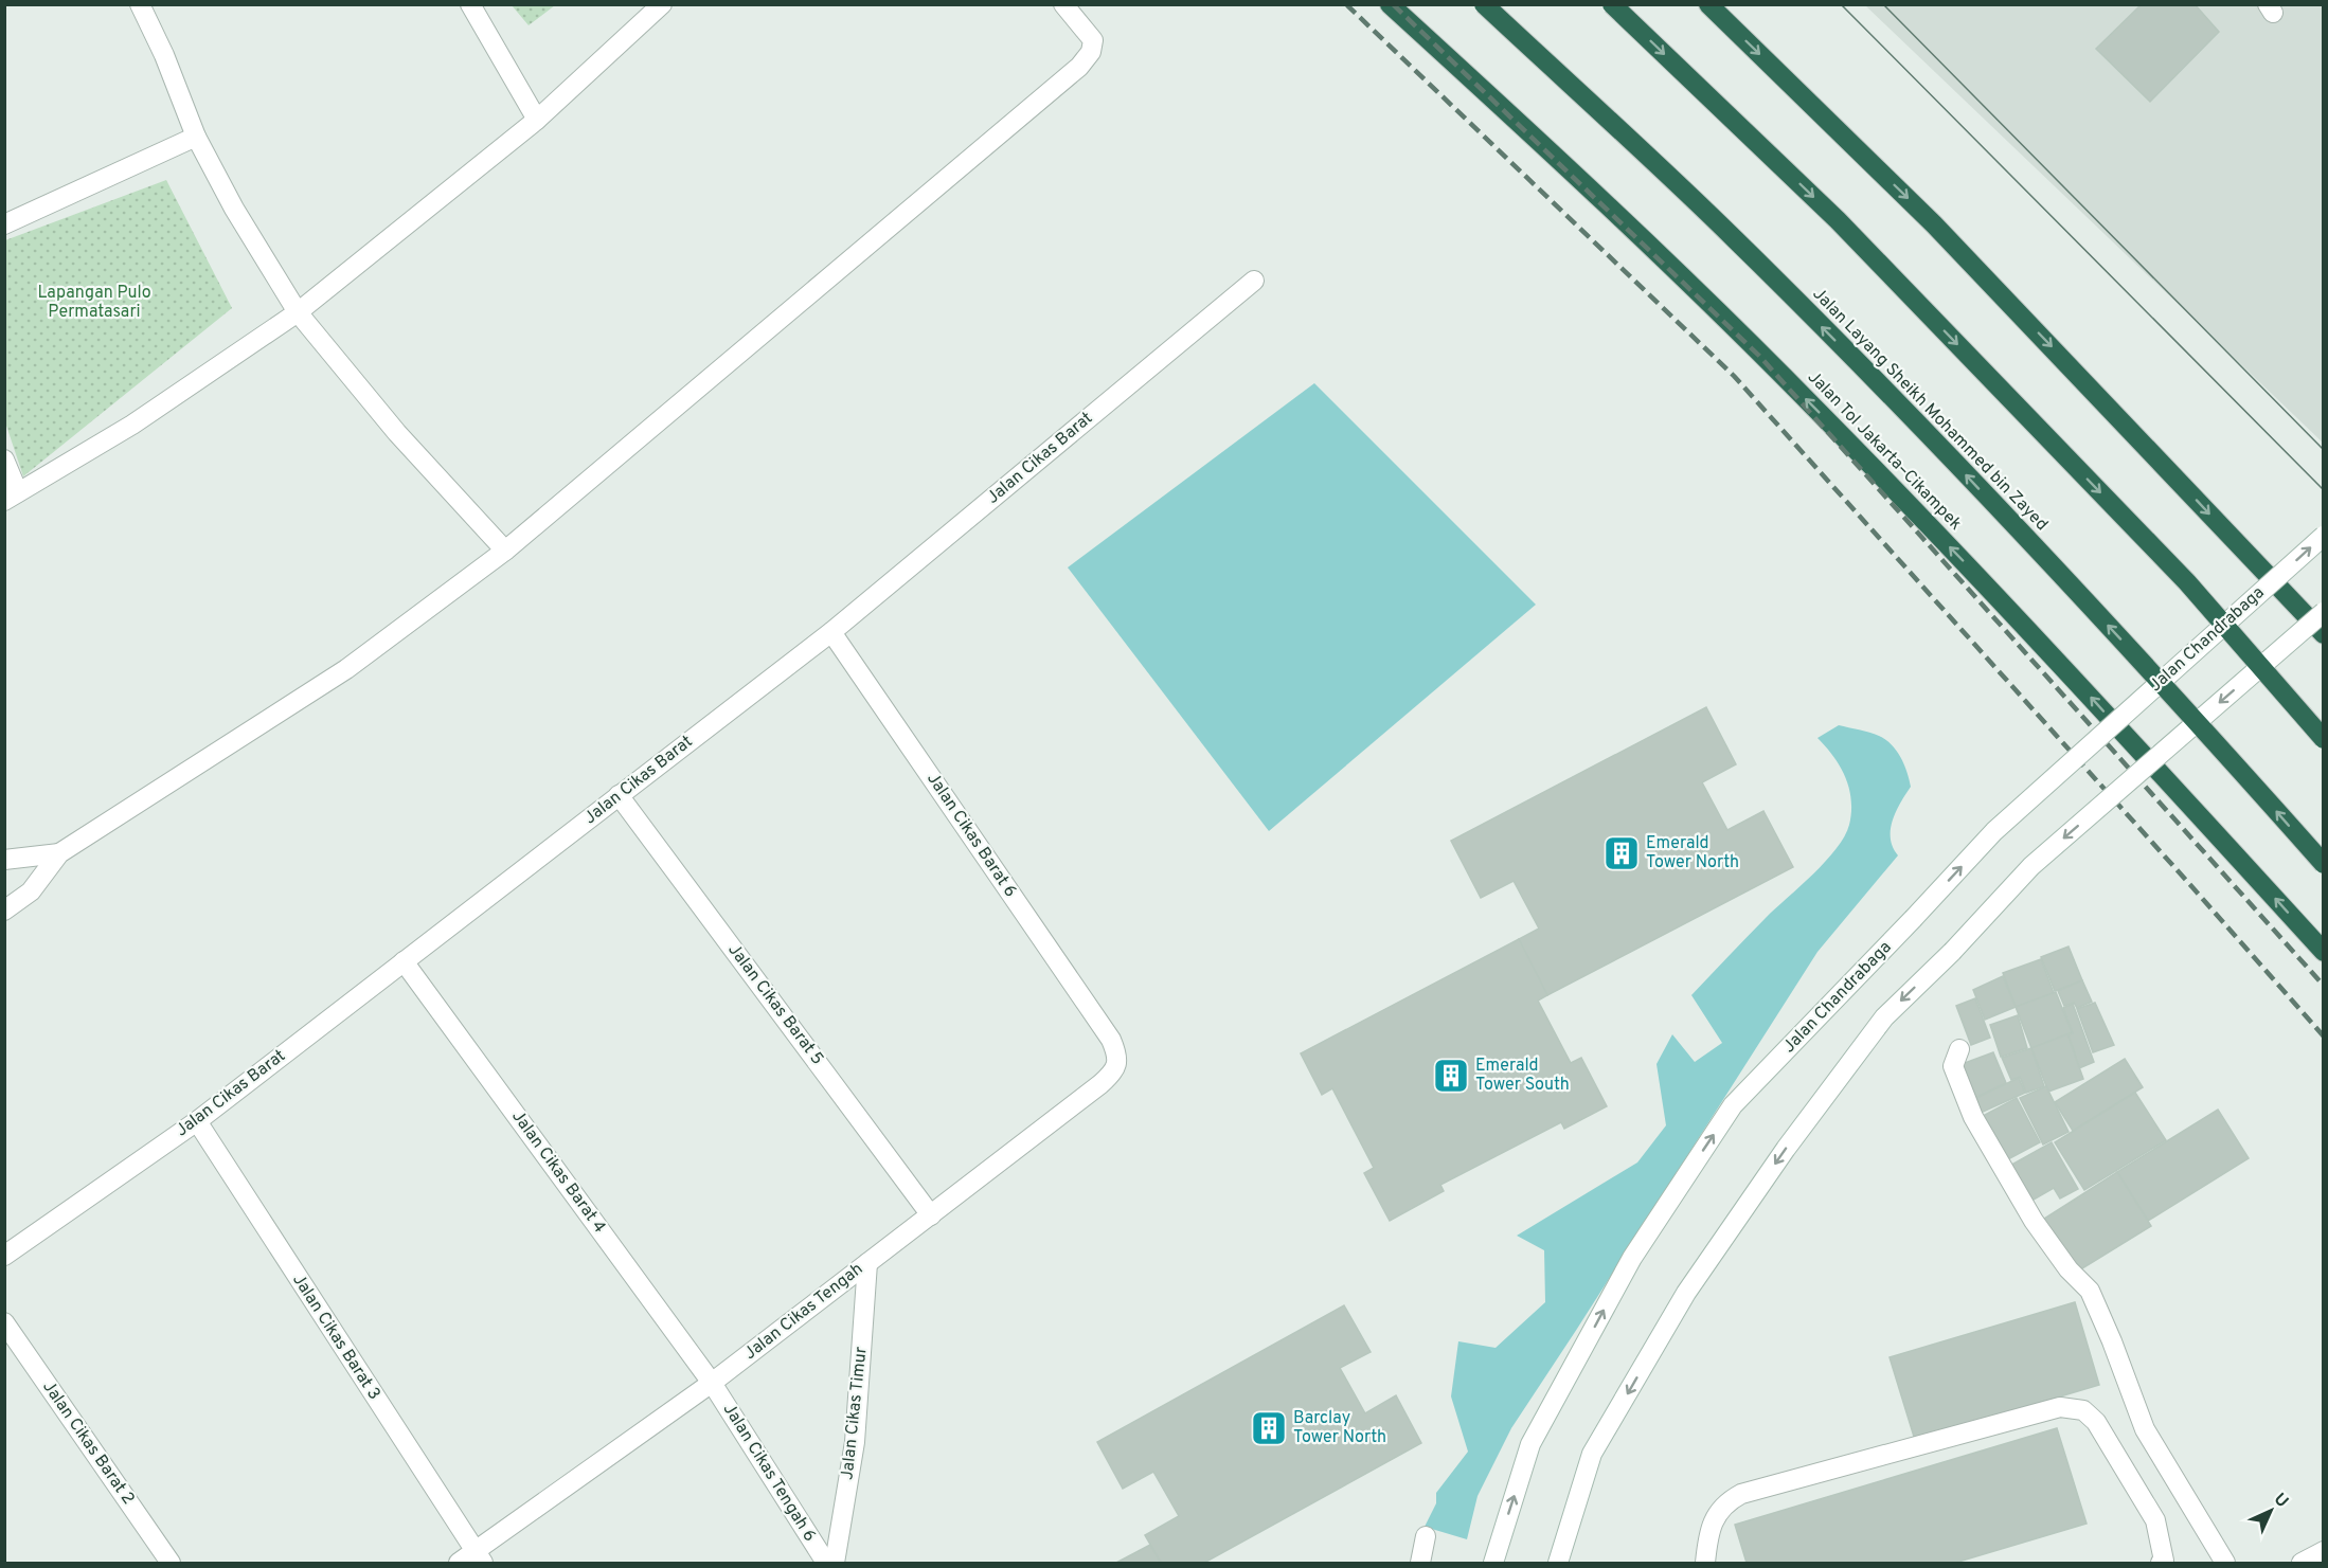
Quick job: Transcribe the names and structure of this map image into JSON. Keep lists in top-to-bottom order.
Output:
{
  "streets": {
    "highway": ["Jalan Layang Sheikh Mohammed bin Zayed", "Jalan Tol Jakarta–Cikampek"],
    "street": [
      "Jalan Cikas Barat",
      "Jalan Chandrabaga",
      "Jalan Cikas Barat 6",
      "Jalan Cikas Barat 5",
      "Jalan Cikas Barat 4",
      "Jalan Cikas Tengah",
      "Jalan Cikas Barat 3",
      "Jalan Cikas Timur",
      "Jalan Cikas Barat 2",
      "Jalan Cikas Tengah 6"
    ]
  },
  "crossings": [
    ["Jalan Cikas Barat", "Jalan Cikas Barat 6"],
    ["Jalan Cikas Barat", "Jalan Cikas Barat 5"],
    ["Jalan Cikas Barat", "Jalan Cikas Barat 4"],
    ["Jalan Cikas Barat", "Jalan Cikas Barat 3"],
    ["Jalan Cikas Barat 6", "Jalan Cikas Tengah"],
    ["Jalan Cikas Barat 5", "Jalan Cikas Tengah"],
    ["Jalan Cikas Barat 4", "Jalan Cikas Tengah"],
    ["Jalan Cikas Barat 4", "Jalan Cikas Tengah 6"],
    ["Jalan Cikas Tengah", "Jalan Cikas Barat 3"],
    ["Jalan Cikas Tengah", "Jalan Cikas Timur"],
    ["Jalan Cikas Tengah", "Jalan Cikas Tengah 6"]
  ],
  "parks": ["Lapangan Pulo Permatasari"],
  "places": {
    "building": ["Emerald Tower North", "Emerald Tower South", "Barclay Tower North"]
  },
  "north": "top right"
}
